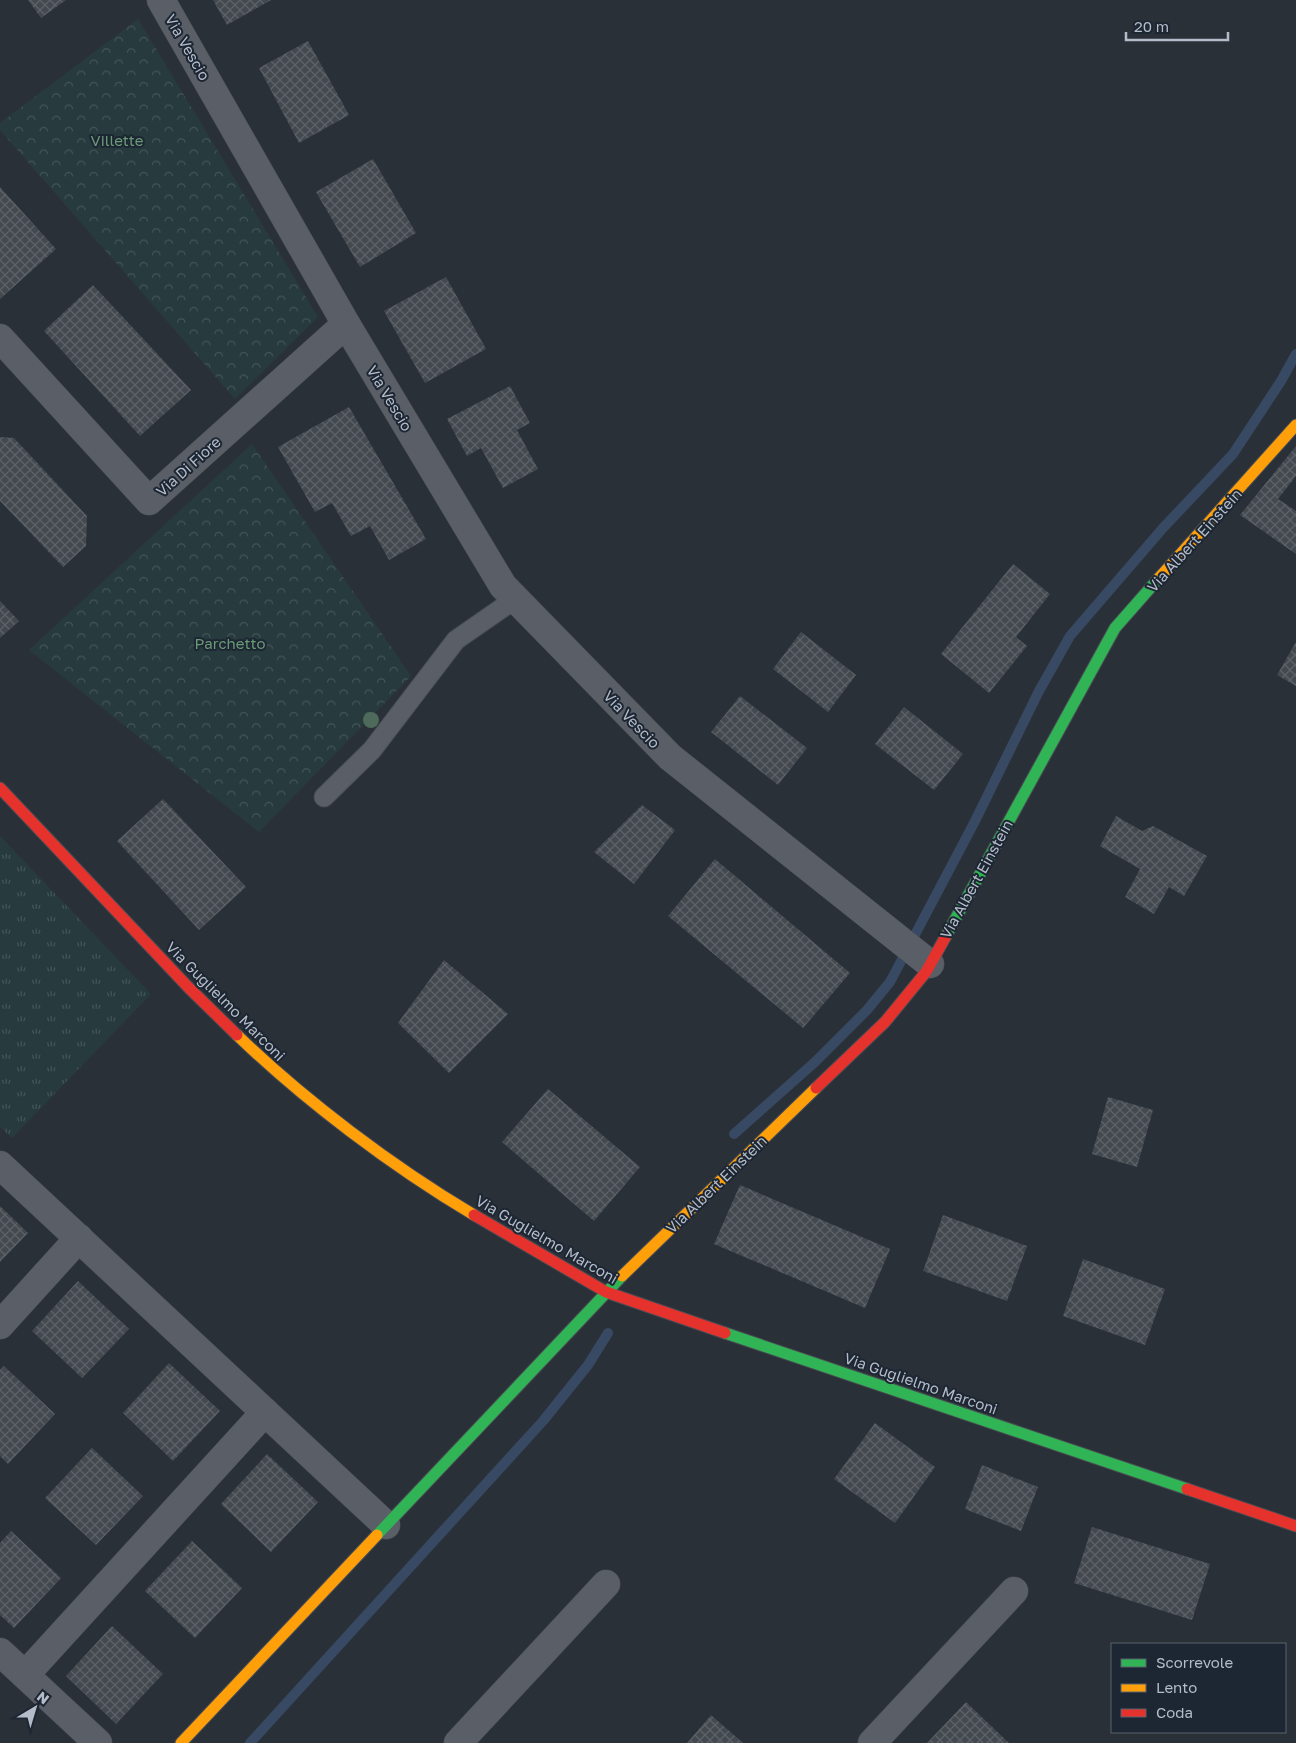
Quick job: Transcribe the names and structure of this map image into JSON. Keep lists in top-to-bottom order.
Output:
{
  "streets": {
    "street": [
      "Via Vescio",
      "Via Di Fiore",
      "Via Albert Einstein",
      "Via Guglielmo Marconi"
    ]
  },
  "crossings": [
    ["Via Vescio", "Via Di Fiore"],
    ["Via Vescio", "Via Albert Einstein"],
    ["Via Albert Einstein", "Via Guglielmo Marconi"]
  ],
  "parks": ["Villette", "Parchetto"],
  "legend": ["Scorrevole", "Lento", "Coda"],
  "scale_bar": "20 m",
  "north": "top right"
}
